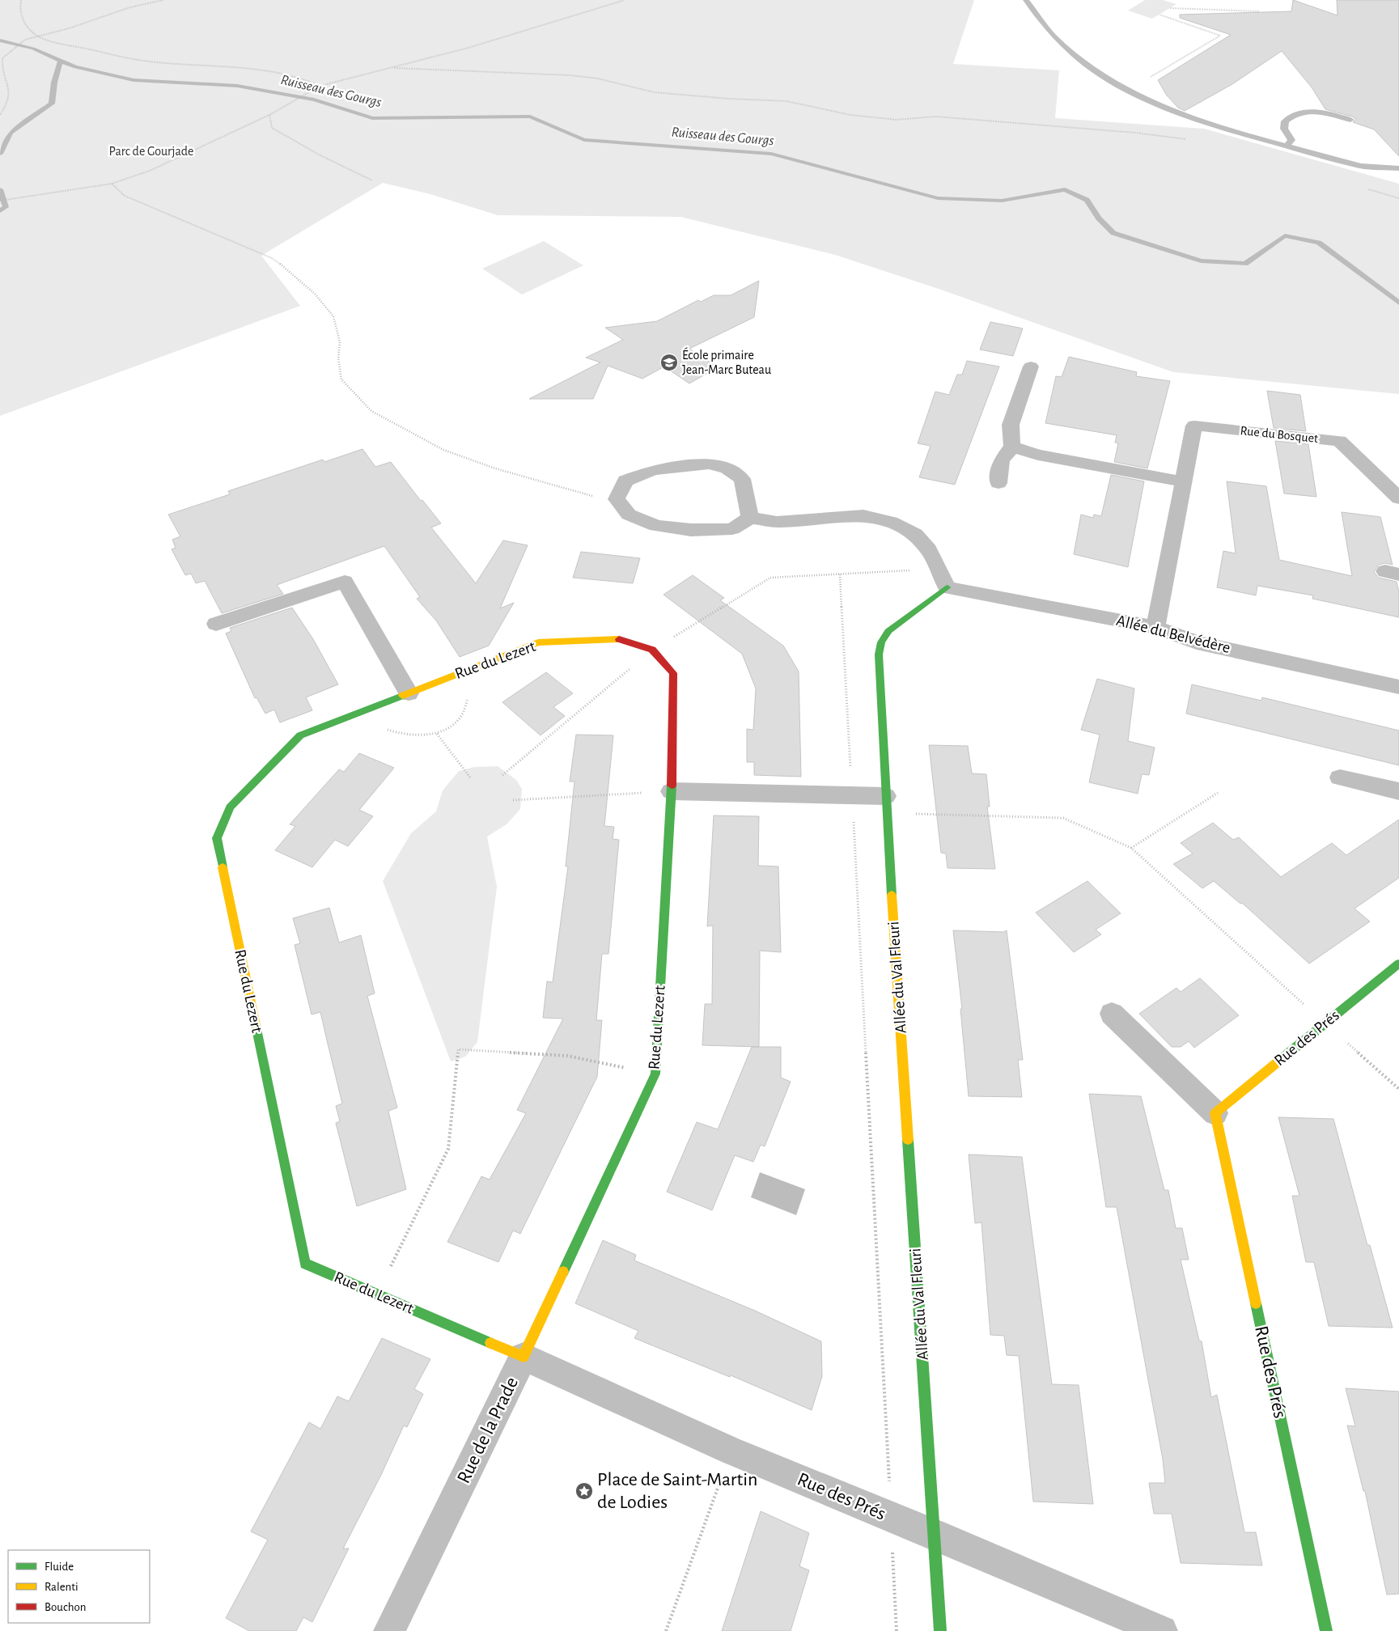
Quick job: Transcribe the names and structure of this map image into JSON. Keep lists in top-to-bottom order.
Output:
{
  "streets": {
    "street": [
      "Rue du Bosquet",
      "Allée du Belvédère",
      "Rue du Lezert",
      "Allée du Val Fleuri",
      "Rue des Prés",
      "Rue de la Prade"
    ]
  },
  "crossings": [
    ["Rue du Bosquet", "Allée du Belvédère"],
    ["Allée du Belvédère", "Allée du Val Fleuri"],
    ["Rue du Lezert", "Rue des Prés"],
    ["Rue du Lezert", "Rue de la Prade"],
    ["Allée du Val Fleuri", "Rue des Prés"],
    ["Rue des Prés", "Rue de la Prade"]
  ],
  "water": ["Ruisseau des Gourgs"],
  "parks": ["Parc de Gourjade"],
  "places": {
    "school or university": ["École primaire Jean-Marc Buteau"],
    "place": ["Place de Saint-Martin de Lodies"]
  },
  "legend": ["Fluide", "Ralenti", "Bouchon"]
}
